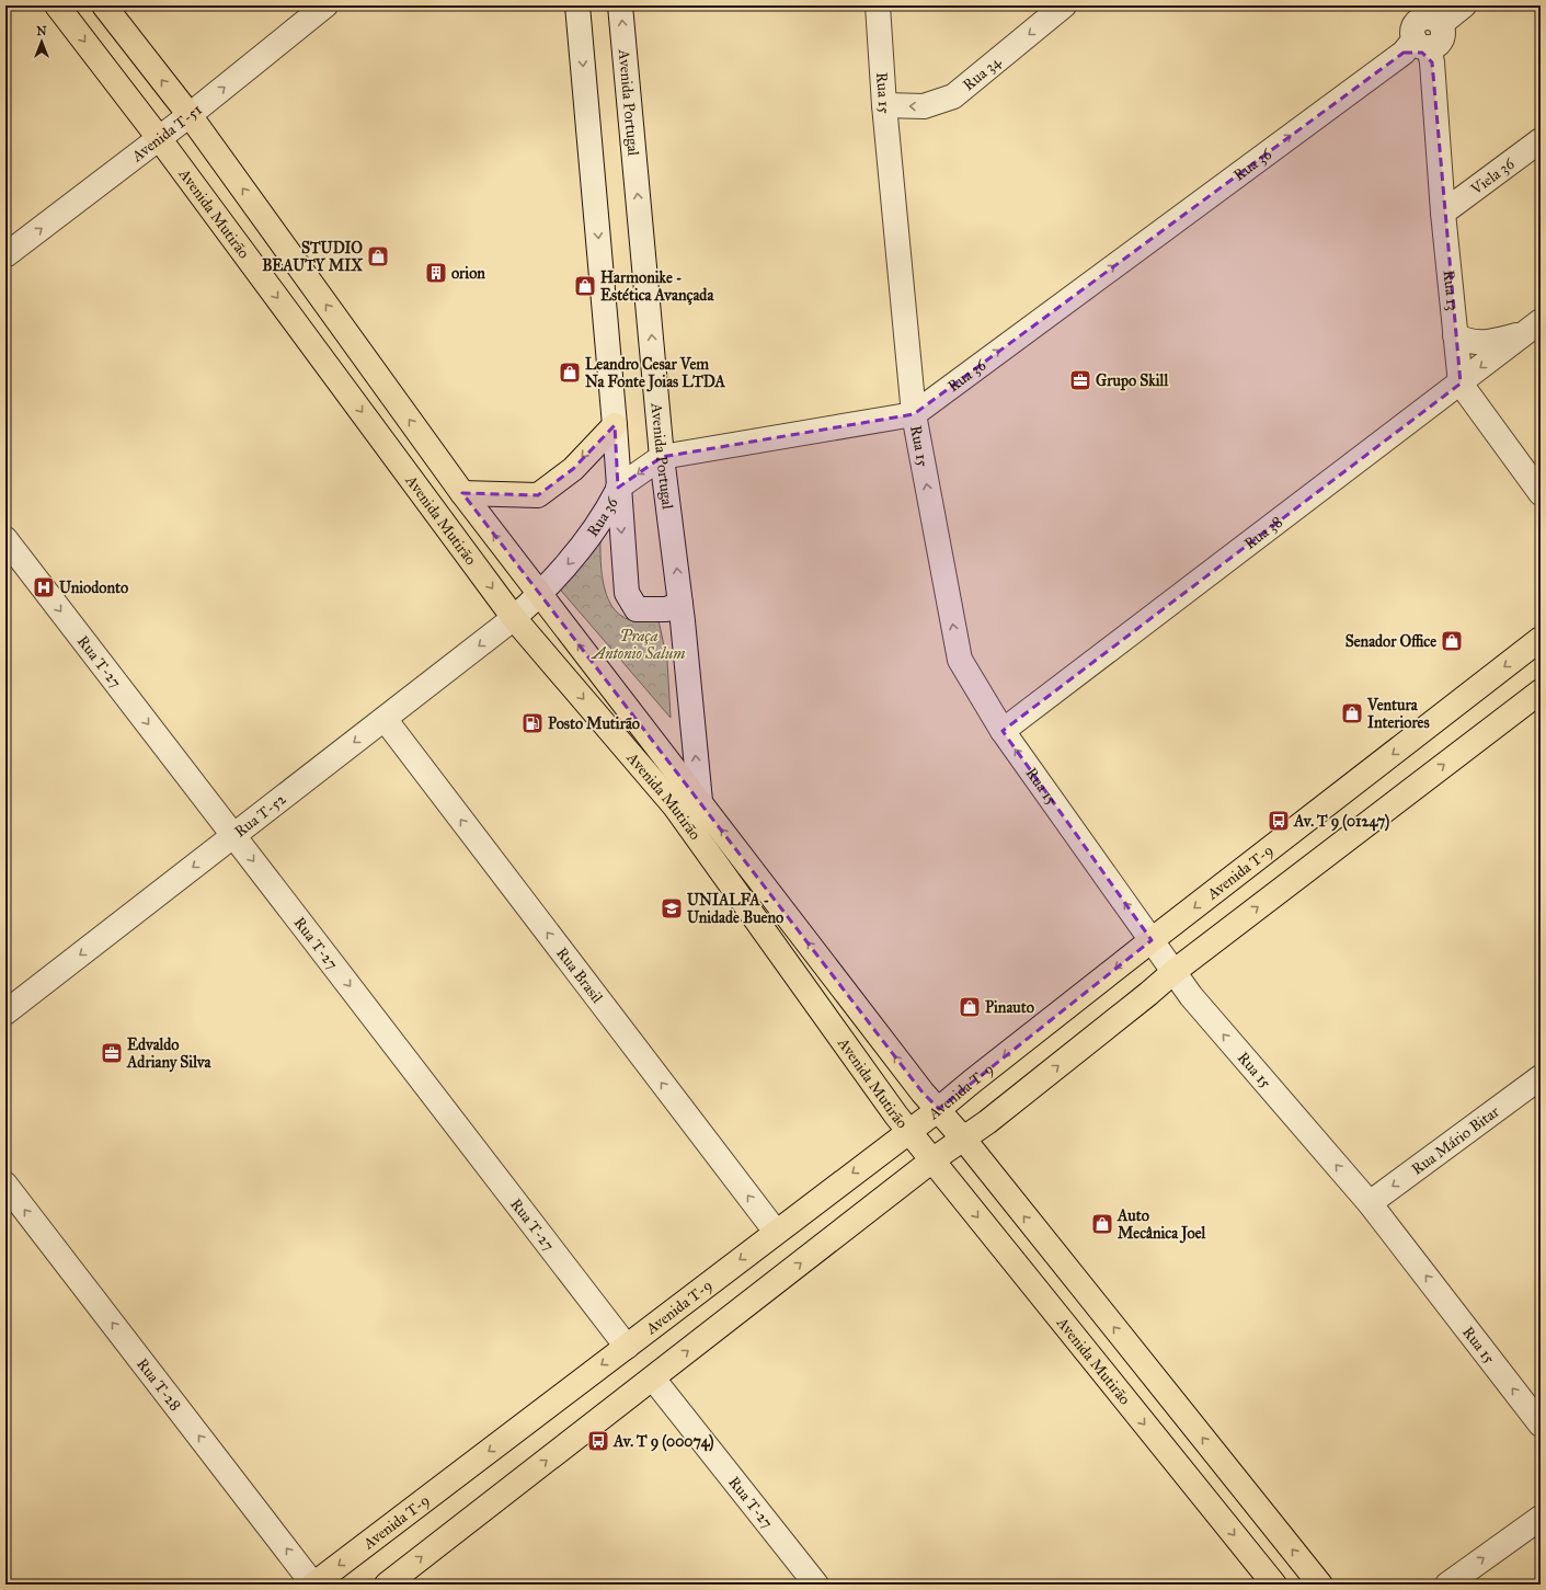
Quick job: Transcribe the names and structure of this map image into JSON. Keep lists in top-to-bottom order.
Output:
{
  "streets": {
    "main road": ["Avenida Mutirão", "Avenida T-9"],
    "street": [
      "Rua 34",
      "Rua 15",
      "Avenida Portugal",
      "Avenida T-51",
      "Rua 36",
      "Viela 36",
      "Rua 13",
      "Rua 38",
      "Rua T-27",
      "Rua T-52",
      "Rua Brasil",
      "Rua Mário Bitar",
      "Rua T-28"
    ]
  },
  "crossings": [
    ["Rua 34", "Rua 15"],
    ["Rua 15", "Rua 36"],
    ["Rua 15", "Rua 38"],
    ["Rua 15", "Avenida T-9"],
    ["Rua 15", "Rua Mário Bitar"],
    ["Avenida Portugal", "Rua 36"],
    ["Avenida Portugal", "Avenida Mutirão"],
    ["Avenida T-51", "Avenida Mutirão"],
    ["Rua 36", "Avenida Mutirão"],
    ["Rua 36", "Rua 13"],
    ["Rua 36", "Rua T-52"],
    ["Viela 36", "Rua 13"],
    ["Avenida Mutirão", "Rua T-52"],
    ["Avenida Mutirão", "Avenida T-9"],
    ["Rua 13", "Rua 38"],
    ["Rua T-27", "Rua T-52"],
    ["Rua T-27", "Avenida T-9"],
    ["Rua T-52", "Rua Brasil"],
    ["Avenida T-9", "Rua Brasil"],
    ["Avenida T-9", "Rua T-28"]
  ],
  "one_way": [
    "Rua 34",
    "Rua 15",
    "Avenida T-51",
    "Rua T-27",
    "Rua T-52",
    "Rua Brasil",
    "Rua Mário Bitar",
    "Rua T-28"
  ],
  "parks": ["Praça Antonio Salum"],
  "places": {
    "shop": [
      "STUDIO BEAUTY MIX",
      "Harmonike - Estética Avançada",
      "Leandro Cesar Vem Na Fonte Joias LTDA",
      "Senador Office",
      "Ventura Interiores",
      "Pinauto",
      "Auto Mecânica Joel"
    ],
    "building": ["orion"],
    "office": ["Grupo Skill", "Edvaldo Adriany Silva"],
    "hospital": ["Uniodonto"],
    "fuel station": ["Posto Mutirão"],
    "bus stop": ["Av. T 9 (01247)", "Av. T 9 (00074)"],
    "school or university": ["UNIALFA - Unidade Bueno"]
  },
  "north": "top"
}
